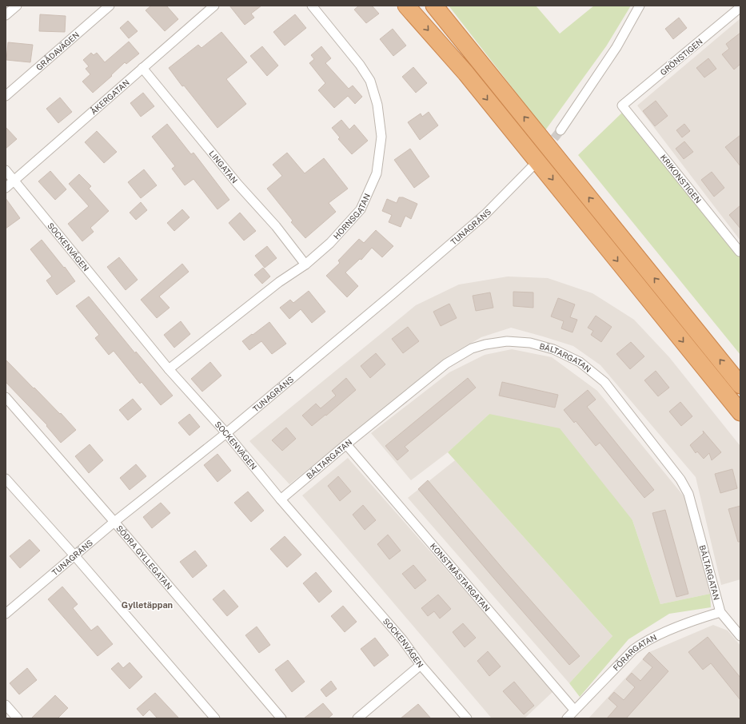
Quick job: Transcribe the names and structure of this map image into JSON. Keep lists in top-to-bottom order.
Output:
{
  "streets": {
    "street": [
      "GRÅDAVÄGEN",
      "GRÖNSTIGEN",
      "ÅKERGATAN",
      "LINGATAN",
      "KRIKONSTIGEN",
      "HORNSGATAN",
      "TUNAGRÄNS",
      "SOCKENVÄGEN",
      "BÄLTARGATAN",
      "SÖDRA GYLLEGATAN",
      "KONSTMÄSTARGATAN",
      "FÖRARGATAN"
    ]
  },
  "crossings": [
    ["GRÖNSTIGEN", "KRIKONSTIGEN"],
    ["ÅKERGATAN", "LINGATAN"],
    ["ÅKERGATAN", "SOCKENVÄGEN"],
    ["LINGATAN", "HORNSGATAN"],
    ["HORNSGATAN", "SOCKENVÄGEN"],
    ["TUNAGRÄNS", "SOCKENVÄGEN"],
    ["TUNAGRÄNS", "SÖDRA GYLLEGATAN"],
    ["SOCKENVÄGEN", "BÄLTARGATAN"],
    ["BÄLTARGATAN", "KONSTMÄSTARGATAN"],
    ["BÄLTARGATAN", "FÖRARGATAN"],
    ["KONSTMÄSTARGATAN", "FÖRARGATAN"]
  ],
  "districts": ["Gylletäppan"]
}
